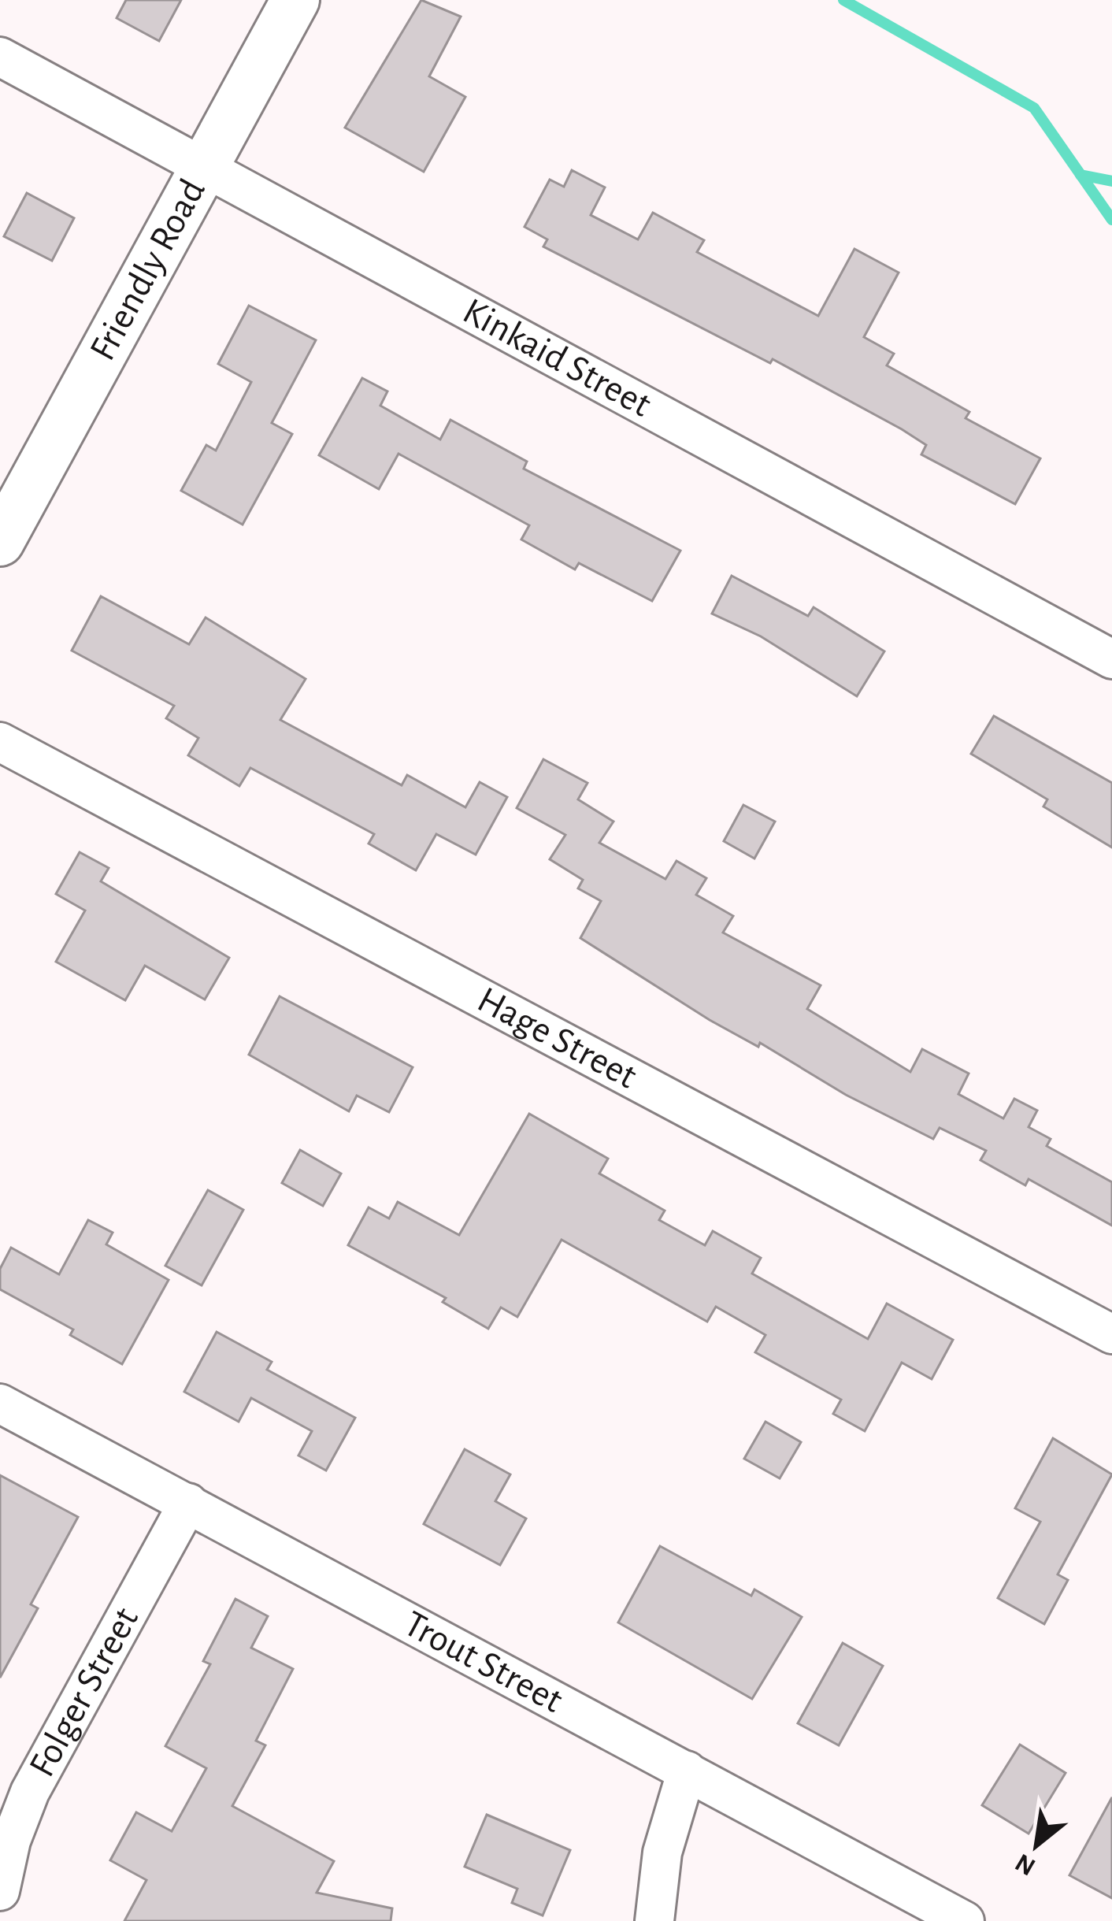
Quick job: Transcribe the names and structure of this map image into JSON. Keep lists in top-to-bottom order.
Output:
{
  "streets": {
    "street": [
      "Friendly Road",
      "Kinkaid Street",
      "Hage Street",
      "Trout Street",
      "Folger Street"
    ]
  },
  "crossings": [
    ["Friendly Road", "Kinkaid Street"],
    ["Trout Street", "Folger Street"]
  ],
  "north": "bottom left"
}
